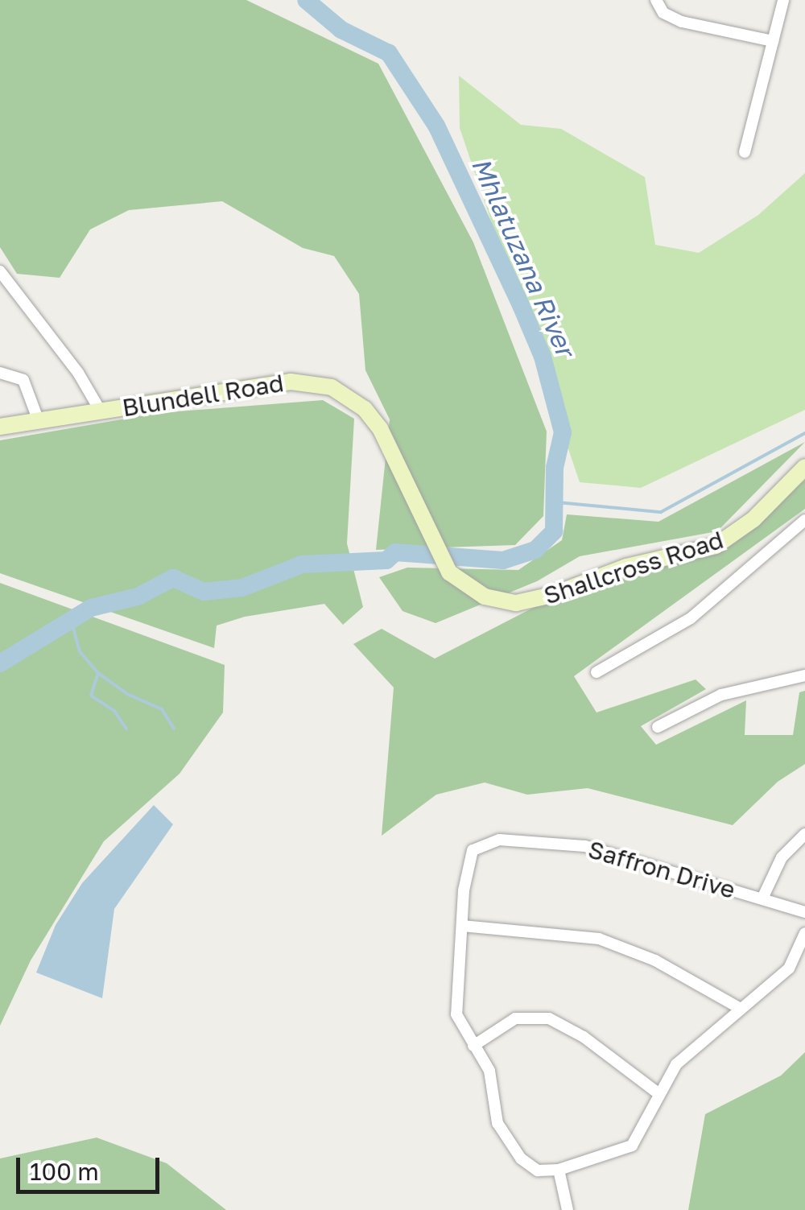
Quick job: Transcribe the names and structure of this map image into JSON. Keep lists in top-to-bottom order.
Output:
{
  "streets": {
    "street": ["Blundell Road", "Shallcross Road", "Saffron Drive"]
  },
  "crossings": [
    ["Blundell Road", "Shallcross Road"]
  ],
  "water": ["Mhlatuzana River"],
  "scale_bar": "100 m"
}
